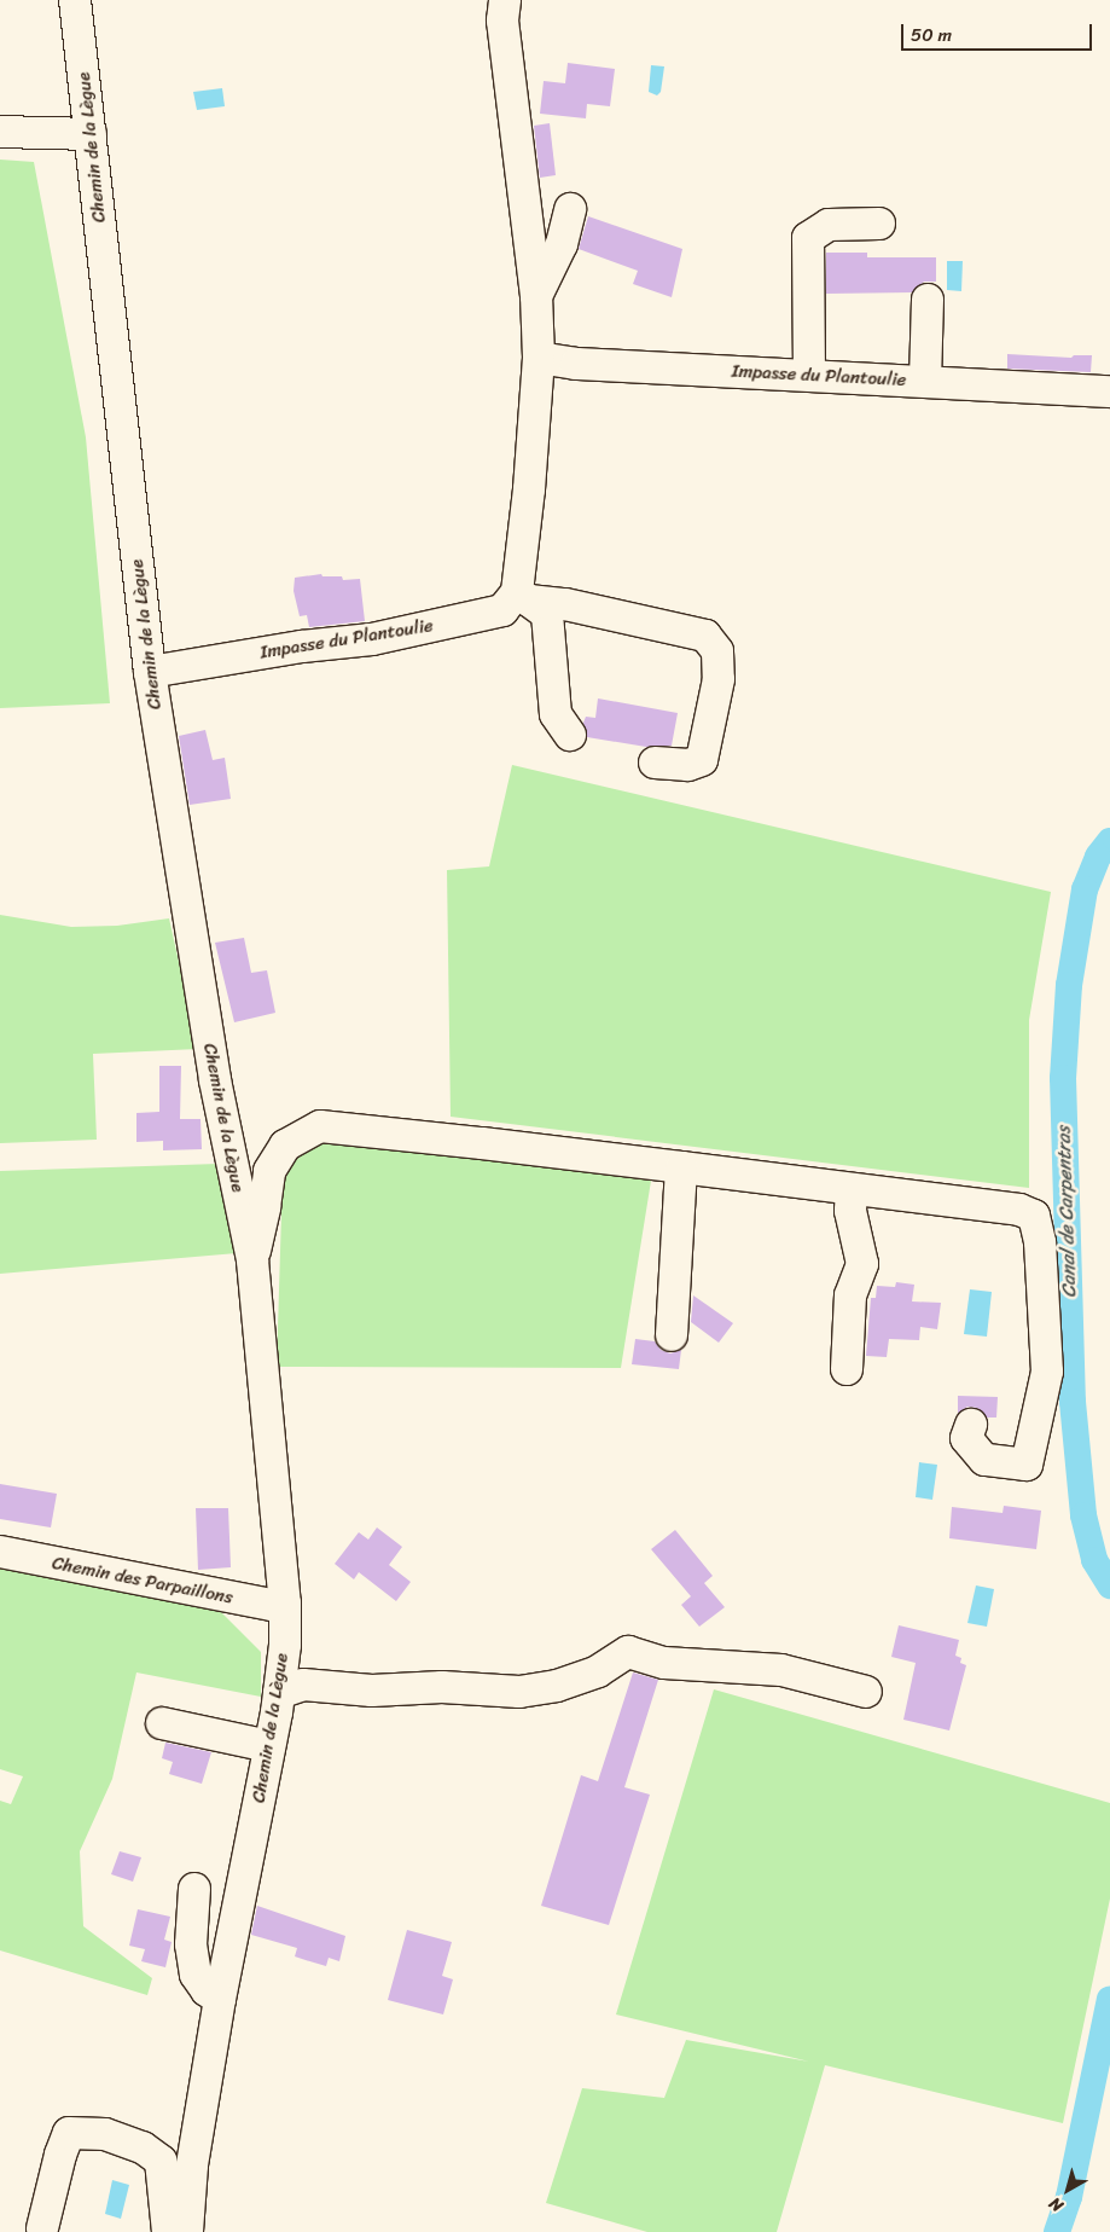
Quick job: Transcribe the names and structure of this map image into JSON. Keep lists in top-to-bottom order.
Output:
{
  "streets": {
    "street": ["Chemin de la Lègue", "Impasse du Plantoulie", "Chemin des Parpaillons"]
  },
  "crossings": [
    ["Chemin de la Lègue", "Impasse du Plantoulie"],
    ["Chemin de la Lègue", "Chemin des Parpaillons"]
  ],
  "water": ["Canal de Carpentras"],
  "scale_bar": "50 m",
  "north": "bottom left"
}
